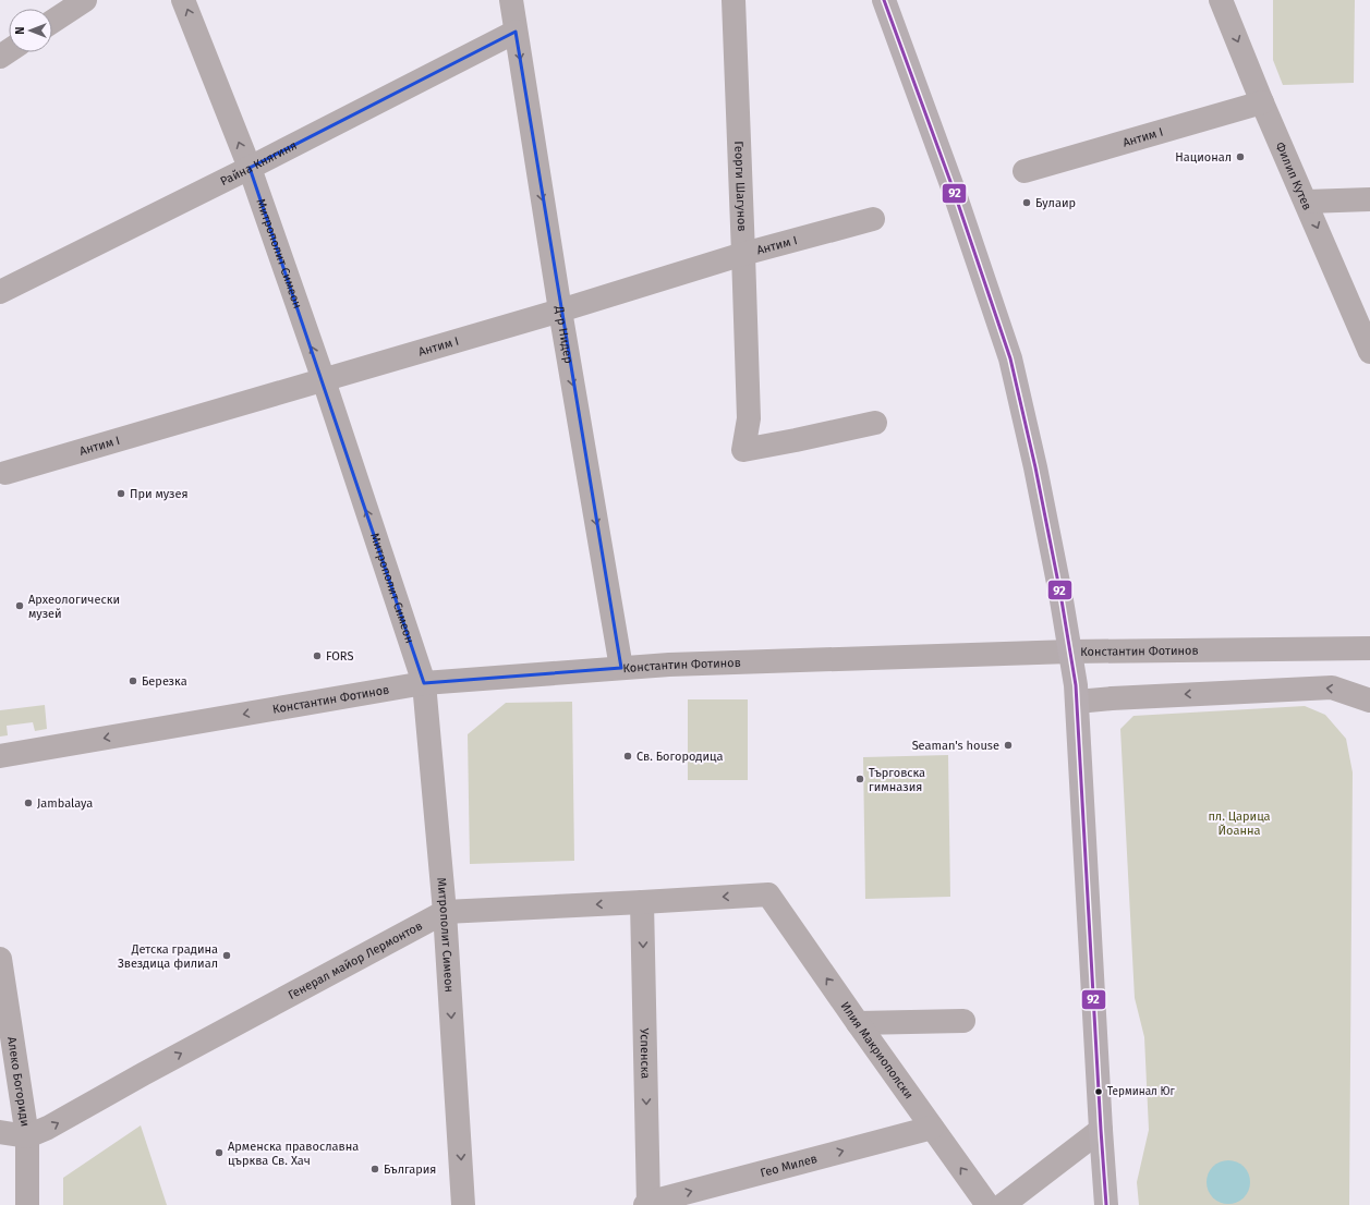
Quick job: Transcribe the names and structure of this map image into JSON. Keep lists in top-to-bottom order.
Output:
{
  "streets": {
    "street": [
      "Антим I",
      "Райна Княгиня",
      "Филип Кутев",
      "Георги Шагунов",
      "Митрополит Симеон",
      "Д-р Нидер",
      "Константин Фотинов",
      "Генерал майор Лермонтов",
      "Илия Макриополски",
      "Успенска",
      "Алеко Богориди",
      "Гео Милев"
    ]
  },
  "crossings": [
    ["Антим I", "Филип Кутев"],
    ["Антим I", "Георги Шагунов"],
    ["Антим I", "Митрополит Симеон"],
    ["Антим I", "Д-р Нидер"],
    ["Райна Княгиня", "Митрополит Симеон"],
    ["Райна Княгиня", "Д-р Нидер"],
    ["Митрополит Симеон", "Константин Фотинов"],
    ["Митрополит Симеон", "Генерал майор Лермонтов"],
    ["Д-р Нидер", "Константин Фотинов"],
    ["Генерал майор Лермонтов", "Илия Макриополски"],
    ["Генерал майор Лермонтов", "Успенска"],
    ["Генерал майор Лермонтов", "Алеко Богориди"],
    ["Илия Макриополски", "Гео Милев"],
    ["Успенска", "Гео Милев"]
  ],
  "one_way": [
    "Филип Кутев",
    "Д-р Нидер",
    "Илия Макриополски",
    "Успенска",
    "Гео Милев"
  ],
  "parks": ["пл. Царица Йоанна"],
  "places": [
    "Национал",
    "Булаир",
    "При музея",
    "Археологически музей",
    "FORS",
    "Березка",
    "Seaman's house",
    "Св. Богородица",
    "Търговска гимназия",
    "Jambalaya",
    "Детска градина Звездица филиал",
    "Терминал Юг",
    "Арменска православна църква Св. Хач",
    "България"
  ],
  "lines": ["transit line 92"],
  "north": "left"
}
